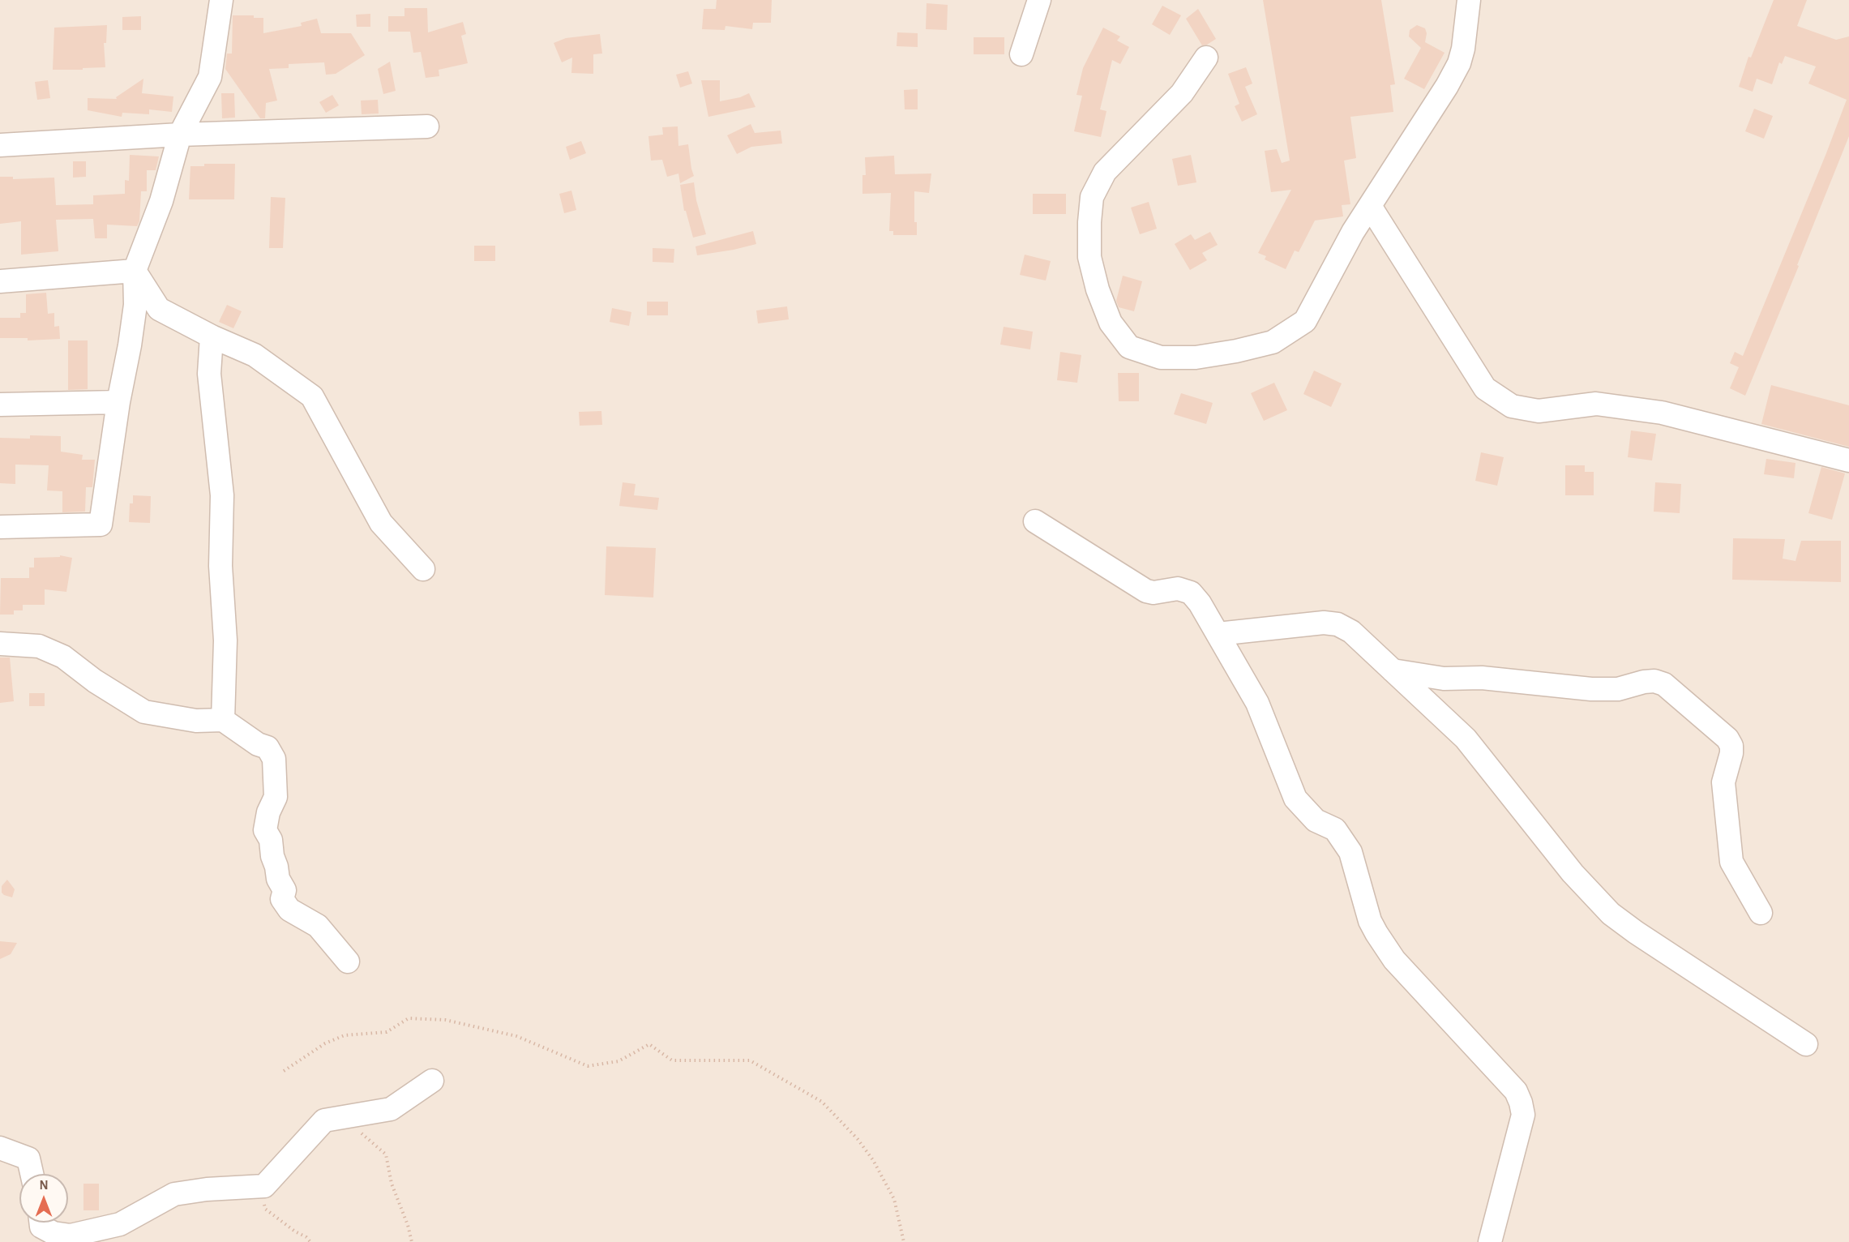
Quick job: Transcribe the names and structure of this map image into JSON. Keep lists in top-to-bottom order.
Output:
{
  "north": "top"
}
